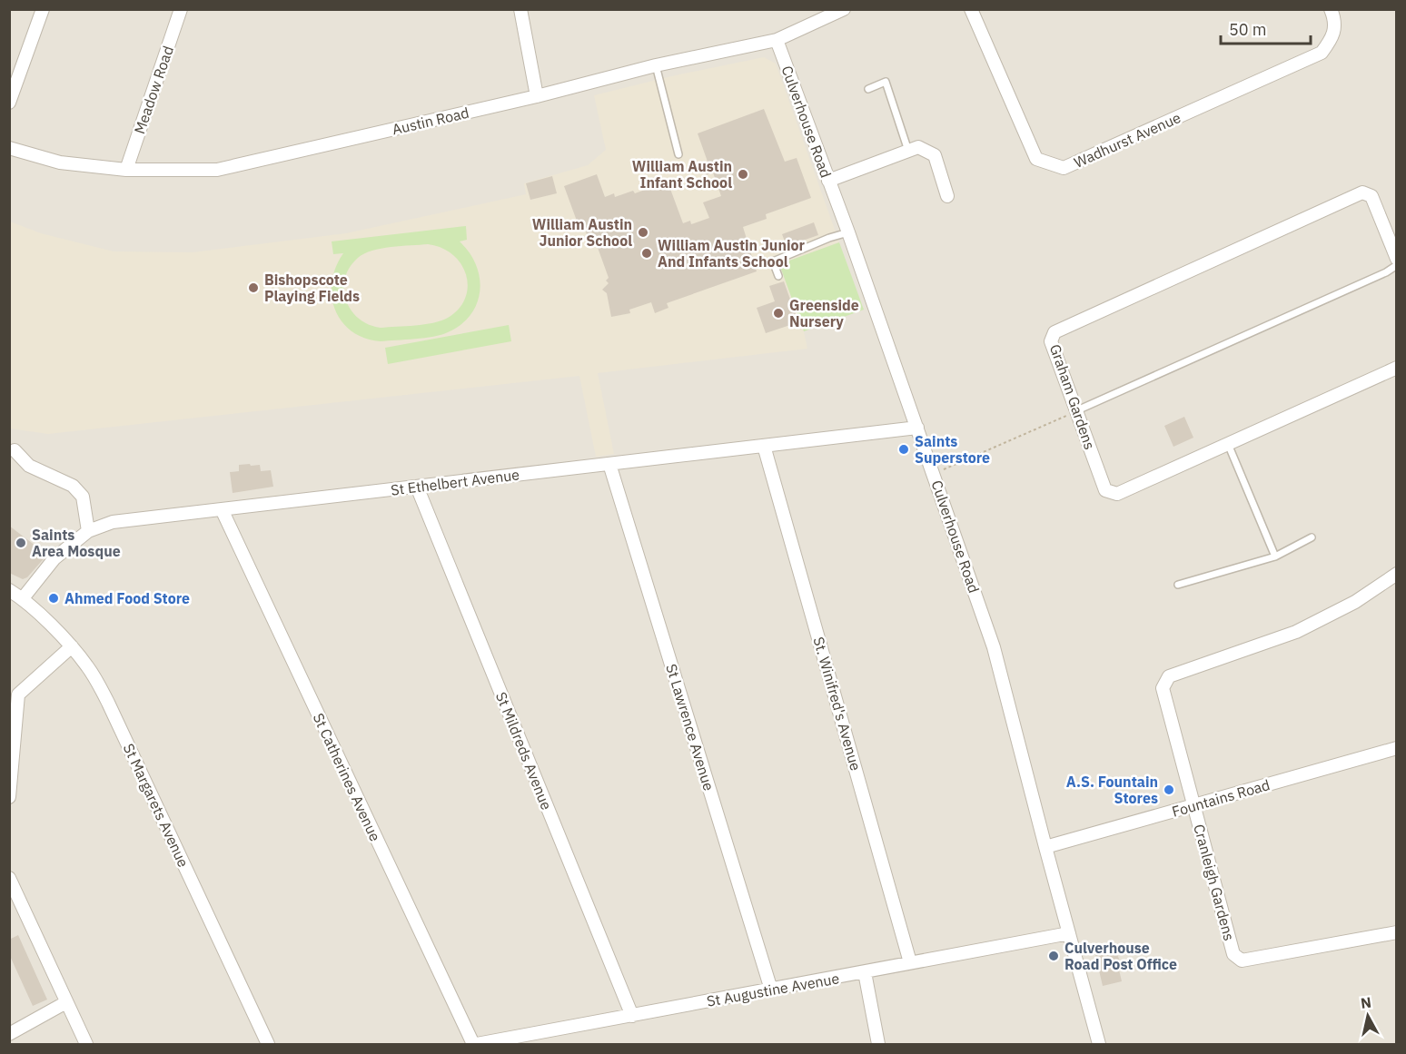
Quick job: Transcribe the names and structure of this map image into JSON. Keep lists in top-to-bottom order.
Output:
{
  "streets": {
    "street": [
      "Meadow Road",
      "Austin Road",
      "Culverhouse Road",
      "Wadhurst Avenue",
      "Graham Gardens",
      "St Ethelbert Avenue",
      "St. Winifred's Avenue",
      "St Lawrence Avenue",
      "St Mildreds Avenue",
      "St Catherines Avenue",
      "Fountains Road",
      "St Margarets Avenue",
      "Cranleigh Gardens",
      "St Augustine Avenue"
    ]
  },
  "crossings": [
    ["Meadow Road", "Austin Road"],
    ["Austin Road", "Culverhouse Road"],
    ["Culverhouse Road", "St Ethelbert Avenue"],
    ["Culverhouse Road", "Fountains Road"],
    ["Culverhouse Road", "St Augustine Avenue"],
    ["St Ethelbert Avenue", "St. Winifred's Avenue"],
    ["St Ethelbert Avenue", "St Lawrence Avenue"],
    ["St Ethelbert Avenue", "St Mildreds Avenue"],
    ["St Ethelbert Avenue", "St Catherines Avenue"],
    ["St Ethelbert Avenue", "St Margarets Avenue"],
    ["St. Winifred's Avenue", "St Augustine Avenue"],
    ["St Lawrence Avenue", "St Augustine Avenue"],
    ["St Mildreds Avenue", "St Augustine Avenue"],
    ["Fountains Road", "Cranleigh Gardens"]
  ],
  "places": [
    "William Austin Infant School",
    "William Austin Junior School",
    "William Austin Junior And Infants School",
    "Bishopscote Playing Fields",
    "Greenside Nursery",
    "Saints Superstore",
    "Saints Area Mosque",
    "Ahmed Food Store",
    "A.S. Fountain Stores",
    "Culverhouse Road Post Office"
  ],
  "scale_bar": "50 m",
  "north": "top"
}
